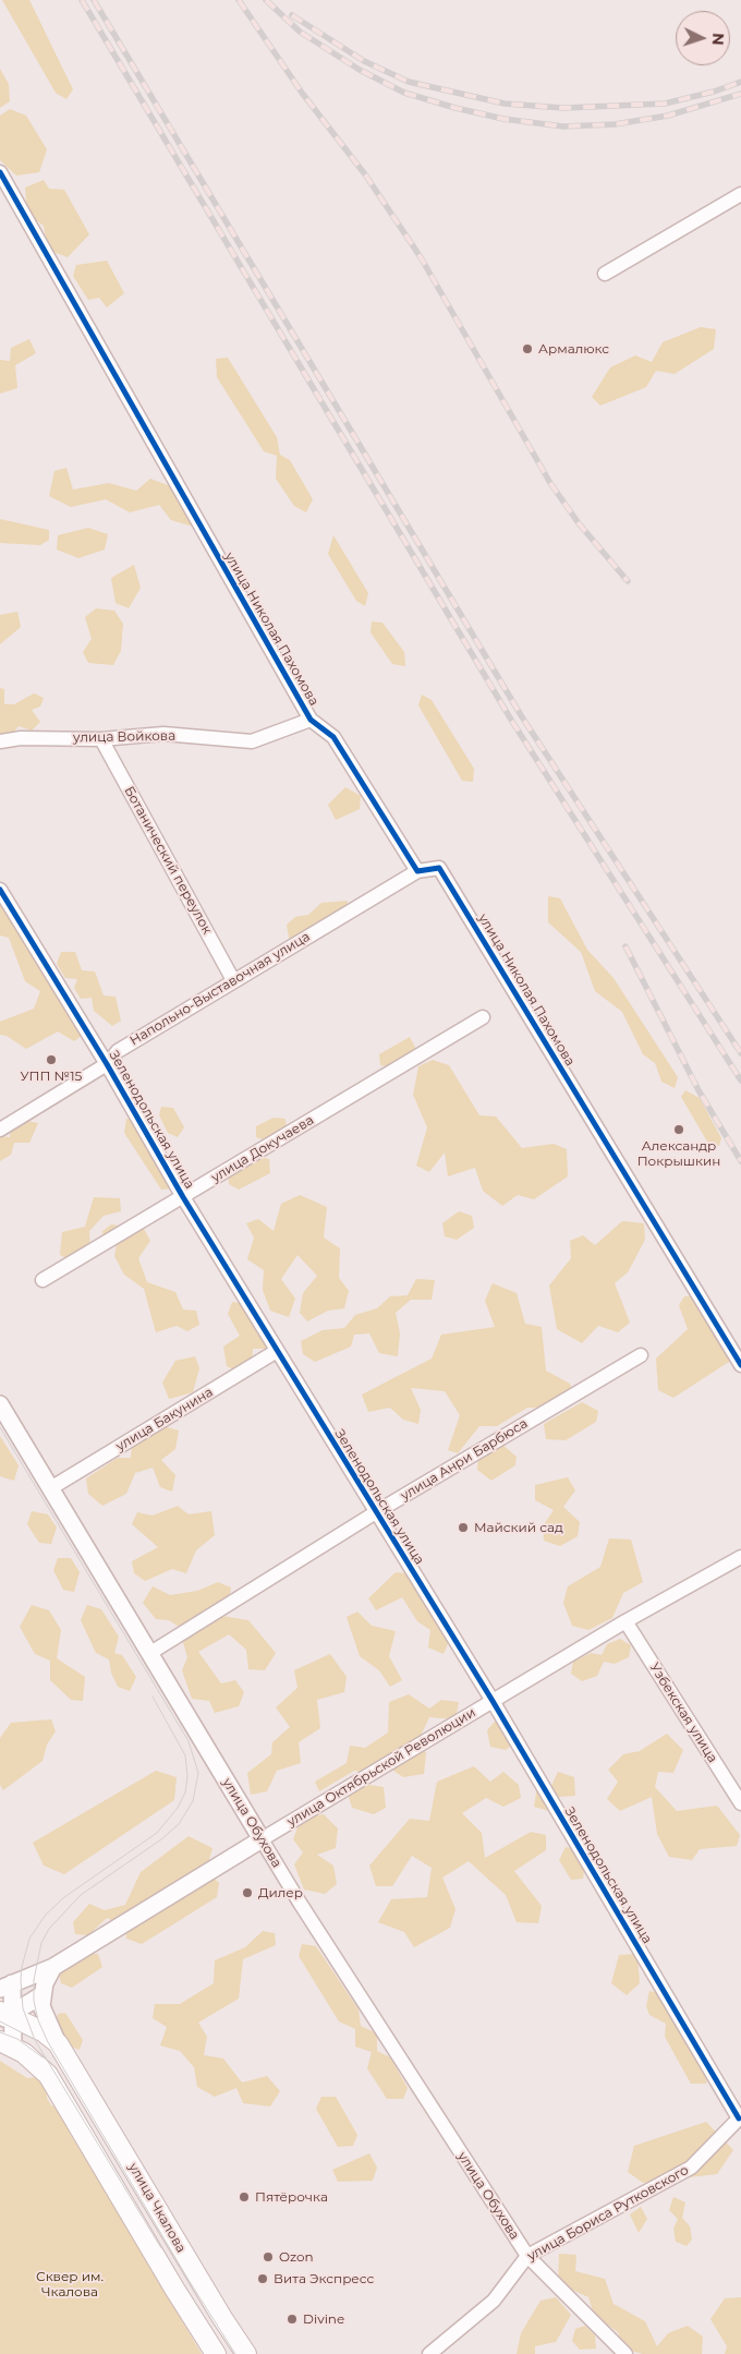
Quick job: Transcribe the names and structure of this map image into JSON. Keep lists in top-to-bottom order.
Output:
{
  "streets": {
    "main road": ["улица Чкалова"],
    "street": [
      "улица Николая Пахомова",
      "улица Войкова",
      "Ботанический переулок",
      "Напольно-Выставочная улица",
      "Зеленодольская улица",
      "улица Докучаева",
      "улица Бакунина",
      "улица Анри Барбюса",
      "Узбекская улица",
      "улица Октябрьской Революции",
      "улица Обухова",
      "улица Бориса Рутковского"
    ]
  },
  "crossings": [
    ["улица Николая Пахомова", "улица Войкова"],
    ["улица Николая Пахомова", "Напольно-Выставочная улица"],
    ["улица Войкова", "Ботанический переулок"],
    ["Ботанический переулок", "Напольно-Выставочная улица"],
    ["Напольно-Выставочная улица", "Зеленодольская улица"],
    ["Зеленодольская улица", "улица Докучаева"],
    ["Зеленодольская улица", "улица Бакунина"],
    ["Зеленодольская улица", "улица Анри Барбюса"],
    ["Зеленодольская улица", "улица Октябрьской Революции"],
    ["Зеленодольская улица", "улица Бориса Рутковского"],
    ["улица Бакунина", "улица Обухова"],
    ["улица Анри Барбюса", "улица Обухова"],
    ["Узбекская улица", "улица Октябрьской Революции"],
    ["улица Октябрьской Революции", "улица Обухова"],
    ["улица Обухова", "улица Бориса Рутковского"]
  ],
  "parks": ["Сквер им. Чкалова"],
  "places": [
    "Армалюкс",
    "УПП №15",
    "Александр Покрышкин",
    "Майский сад",
    "Дилер",
    "Пятёрочка",
    "Ozon",
    "Вита Экспресс",
    "Divine"
  ],
  "north": "right"
}
